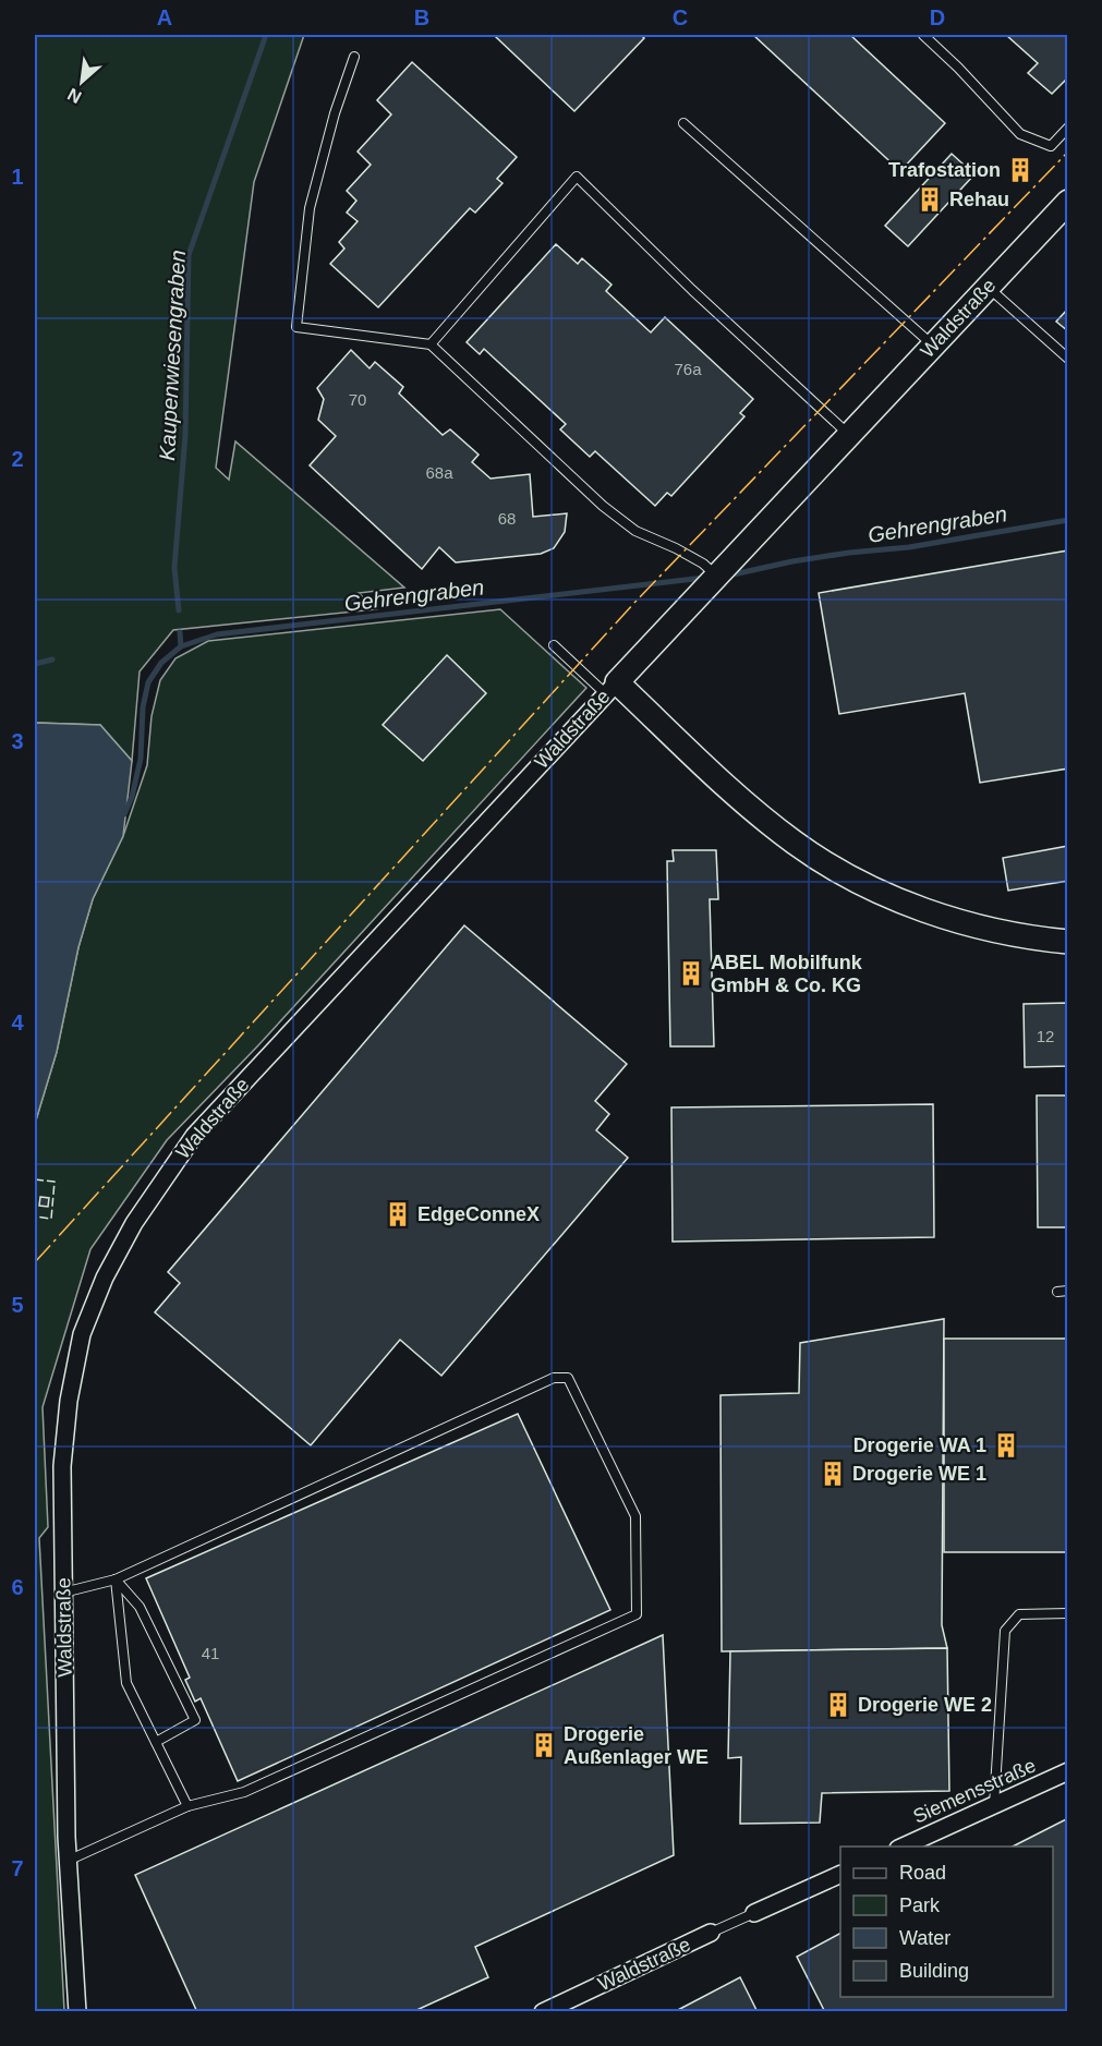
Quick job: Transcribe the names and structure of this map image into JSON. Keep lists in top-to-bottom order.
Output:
{
  "streets": {
    "street": ["Waldstraße", "Siemensstraße"]
  },
  "water": ["Kaupenwiesengraben", "Gehrengraben"],
  "places": {
    "building": [
      "Trafostation",
      "Rehau",
      "ABEL Mobilfunk GmbH & Co. KG",
      "EdgeConneX",
      "Drogerie WA 1",
      "Drogerie WE 1",
      "Drogerie WE 2",
      "Drogerie Außenlager WE"
    ]
  },
  "house_numbers": [
    "76a",
    "70",
    "68a",
    "68",
    "12",
    "41"
  ],
  "legend": [
    "Road",
    "Park",
    "Water",
    "Building"
  ],
  "north": "bottom left",
  "grid": {
    "columns": [
      "A",
      "B",
      "C",
      "D"
    ],
    "rows": [
      "1",
      "2",
      "3",
      "4",
      "5",
      "6",
      "7"
    ]
  }
}
